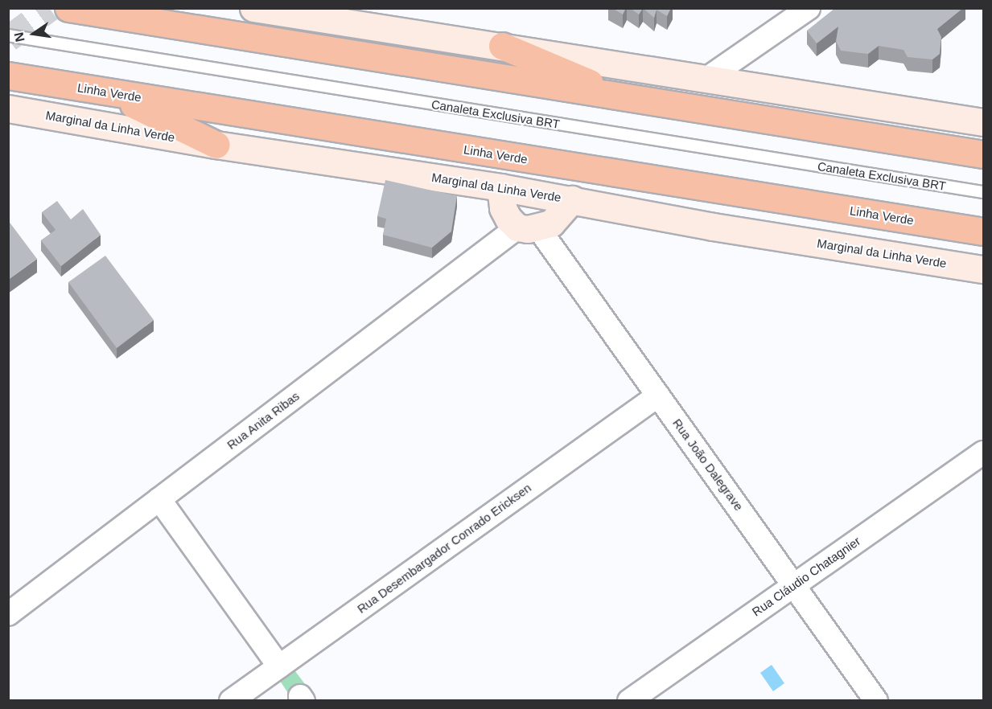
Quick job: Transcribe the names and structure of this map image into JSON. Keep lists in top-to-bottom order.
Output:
{
  "streets": {
    "highway": ["Linha Verde"],
    "main road": ["Marginal da Linha Verde"],
    "street": [
      "Rua Anita Ribas",
      "Rua João Dalegrave",
      "Rua Desembargador Conrado Ericksen",
      "Rua Cláudio Chatagnier"
    ],
    "lane": ["Canaleta Exclusiva BRT"]
  },
  "crossings": [
    ["Rua Anita Ribas", "Rua João Dalegrave"],
    ["Rua João Dalegrave", "Rua Desembargador Conrado Ericksen"],
    ["Rua João Dalegrave", "Rua Cláudio Chatagnier"]
  ],
  "north": "left"
}
